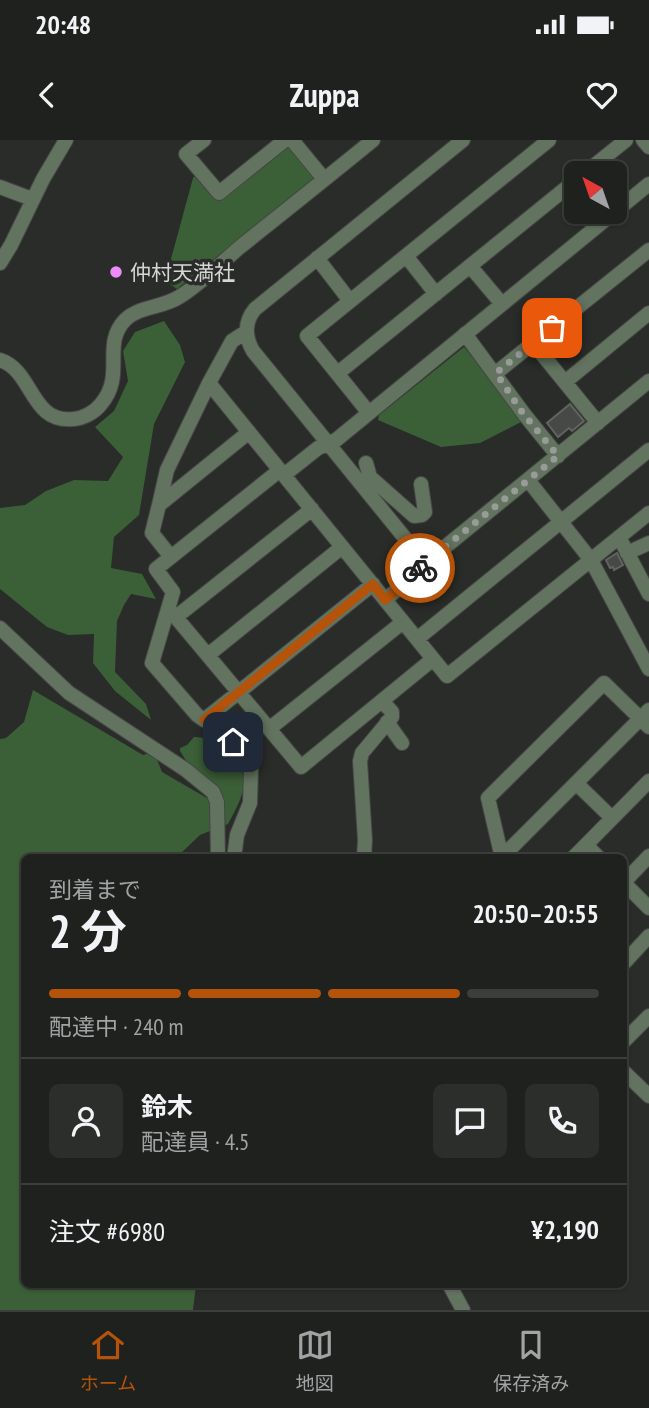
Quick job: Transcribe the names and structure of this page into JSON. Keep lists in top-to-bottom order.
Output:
{
  "places": ["仲村天満社"],
  "north": "top left",
  "page": {
    "status": "20:48",
    "header": "Zuppa",
    "heading": ["2 分", "到着まで", "20:50–20:55"],
    "panel": [
      "鈴木",
      "配達員 · 4.5",
      "注文 #6980",
      "¥2,190"
    ],
    "bar": "配達中 · 240 m",
    "tabs": ["ホーム", "地図", "保存済み"]
  }
}
